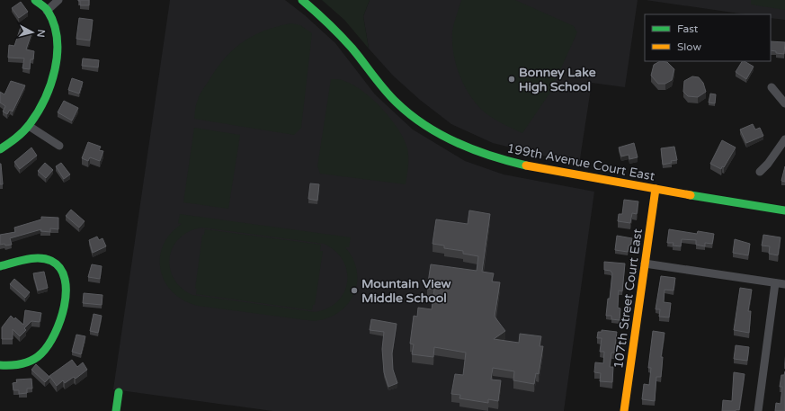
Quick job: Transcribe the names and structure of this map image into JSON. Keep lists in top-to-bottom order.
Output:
{
  "streets": {
    "street": ["199th Avenue Court East", "107th Street Court East"]
  },
  "crossings": [
    ["199th Avenue Court East", "107th Street Court East"]
  ],
  "places": ["Bonney Lake High School", "Mountain View Middle School"],
  "legend": ["Fast", "Slow"],
  "north": "right"
}
